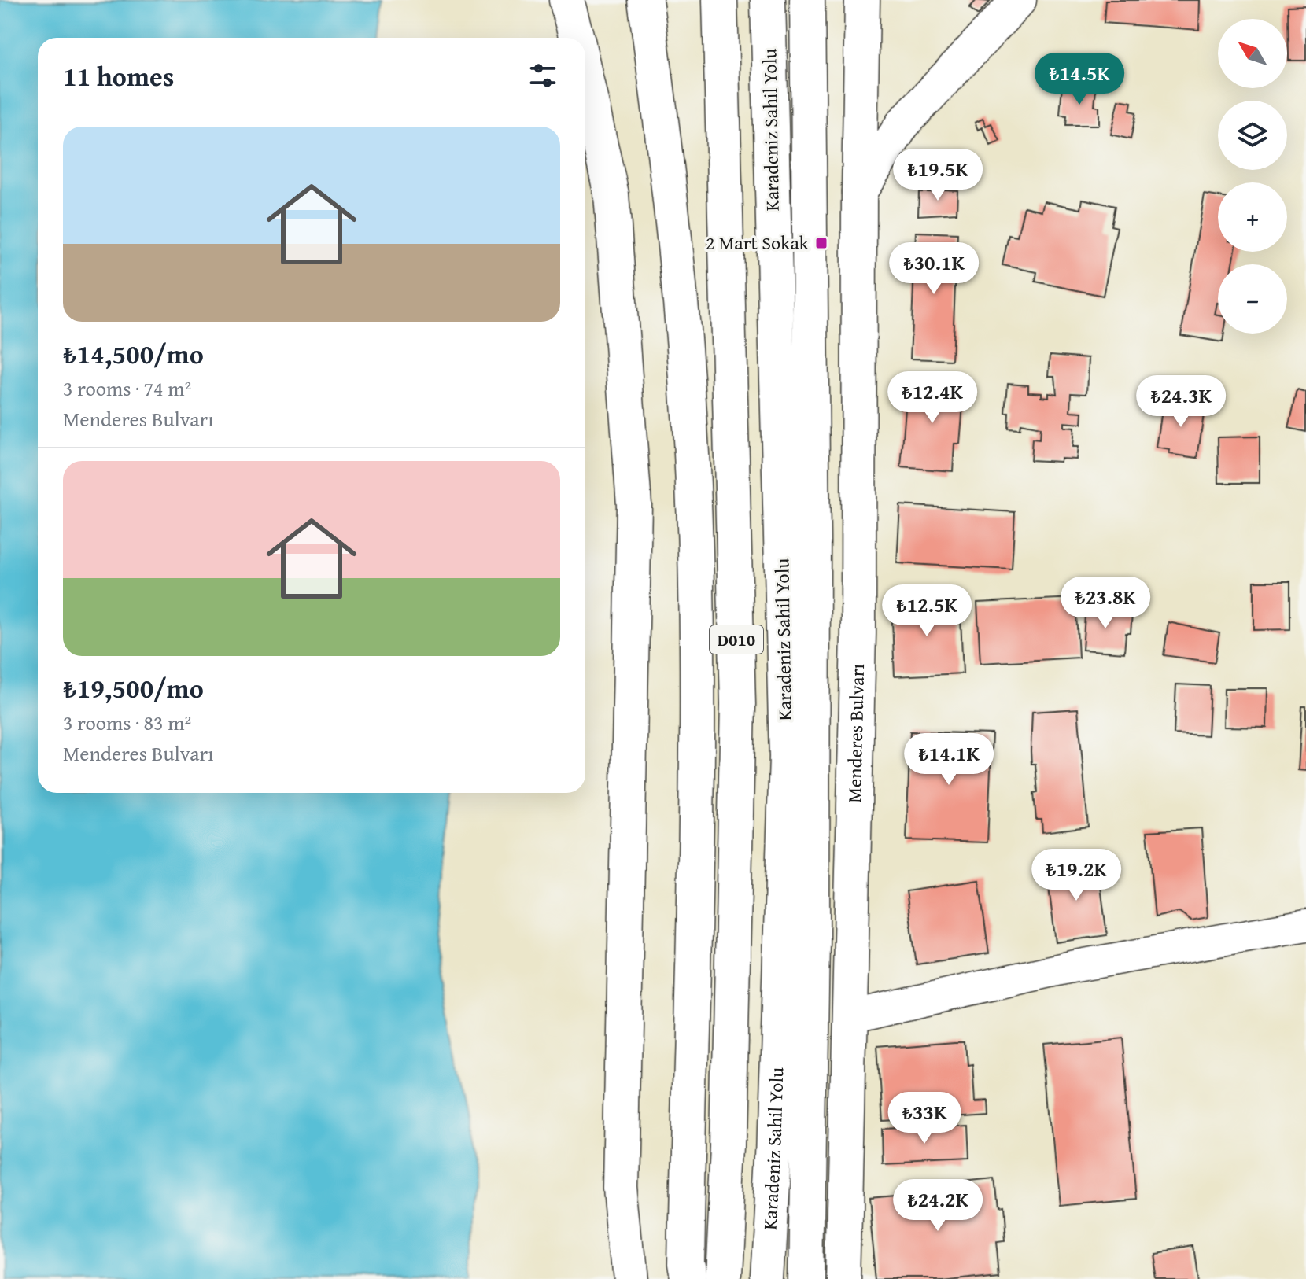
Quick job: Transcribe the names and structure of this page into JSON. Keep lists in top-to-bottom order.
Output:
{
  "streets": {
    "main road": ["Karadeniz Sahil Yolu", "D010", "Menderes Bulvarı"]
  },
  "places": {
    "transit": ["2 Mart Sokak"]
  },
  "north": "top left",
  "page": {
    "map_buttons": ["+", "−"],
    "heading": "11 homes",
    "price": [
      "₺14.5K",
      "₺19.5K",
      "₺30.1K",
      "₺12.4K",
      "₺24.3K",
      "₺23.8K",
      "₺12.5K",
      "₺14.1K",
      "₺19.2K",
      "₺33K",
      "₺24.2K"
    ],
    "list": [
      {
        "name": "₺14,500/mo",
        "note": "3 rooms · 74 m² · Menderes Bulvarı"
      },
      {
        "name": "₺19,500/mo",
        "note": "3 rooms · 83 m² · Menderes Bulvarı"
      }
    ]
  }
}
